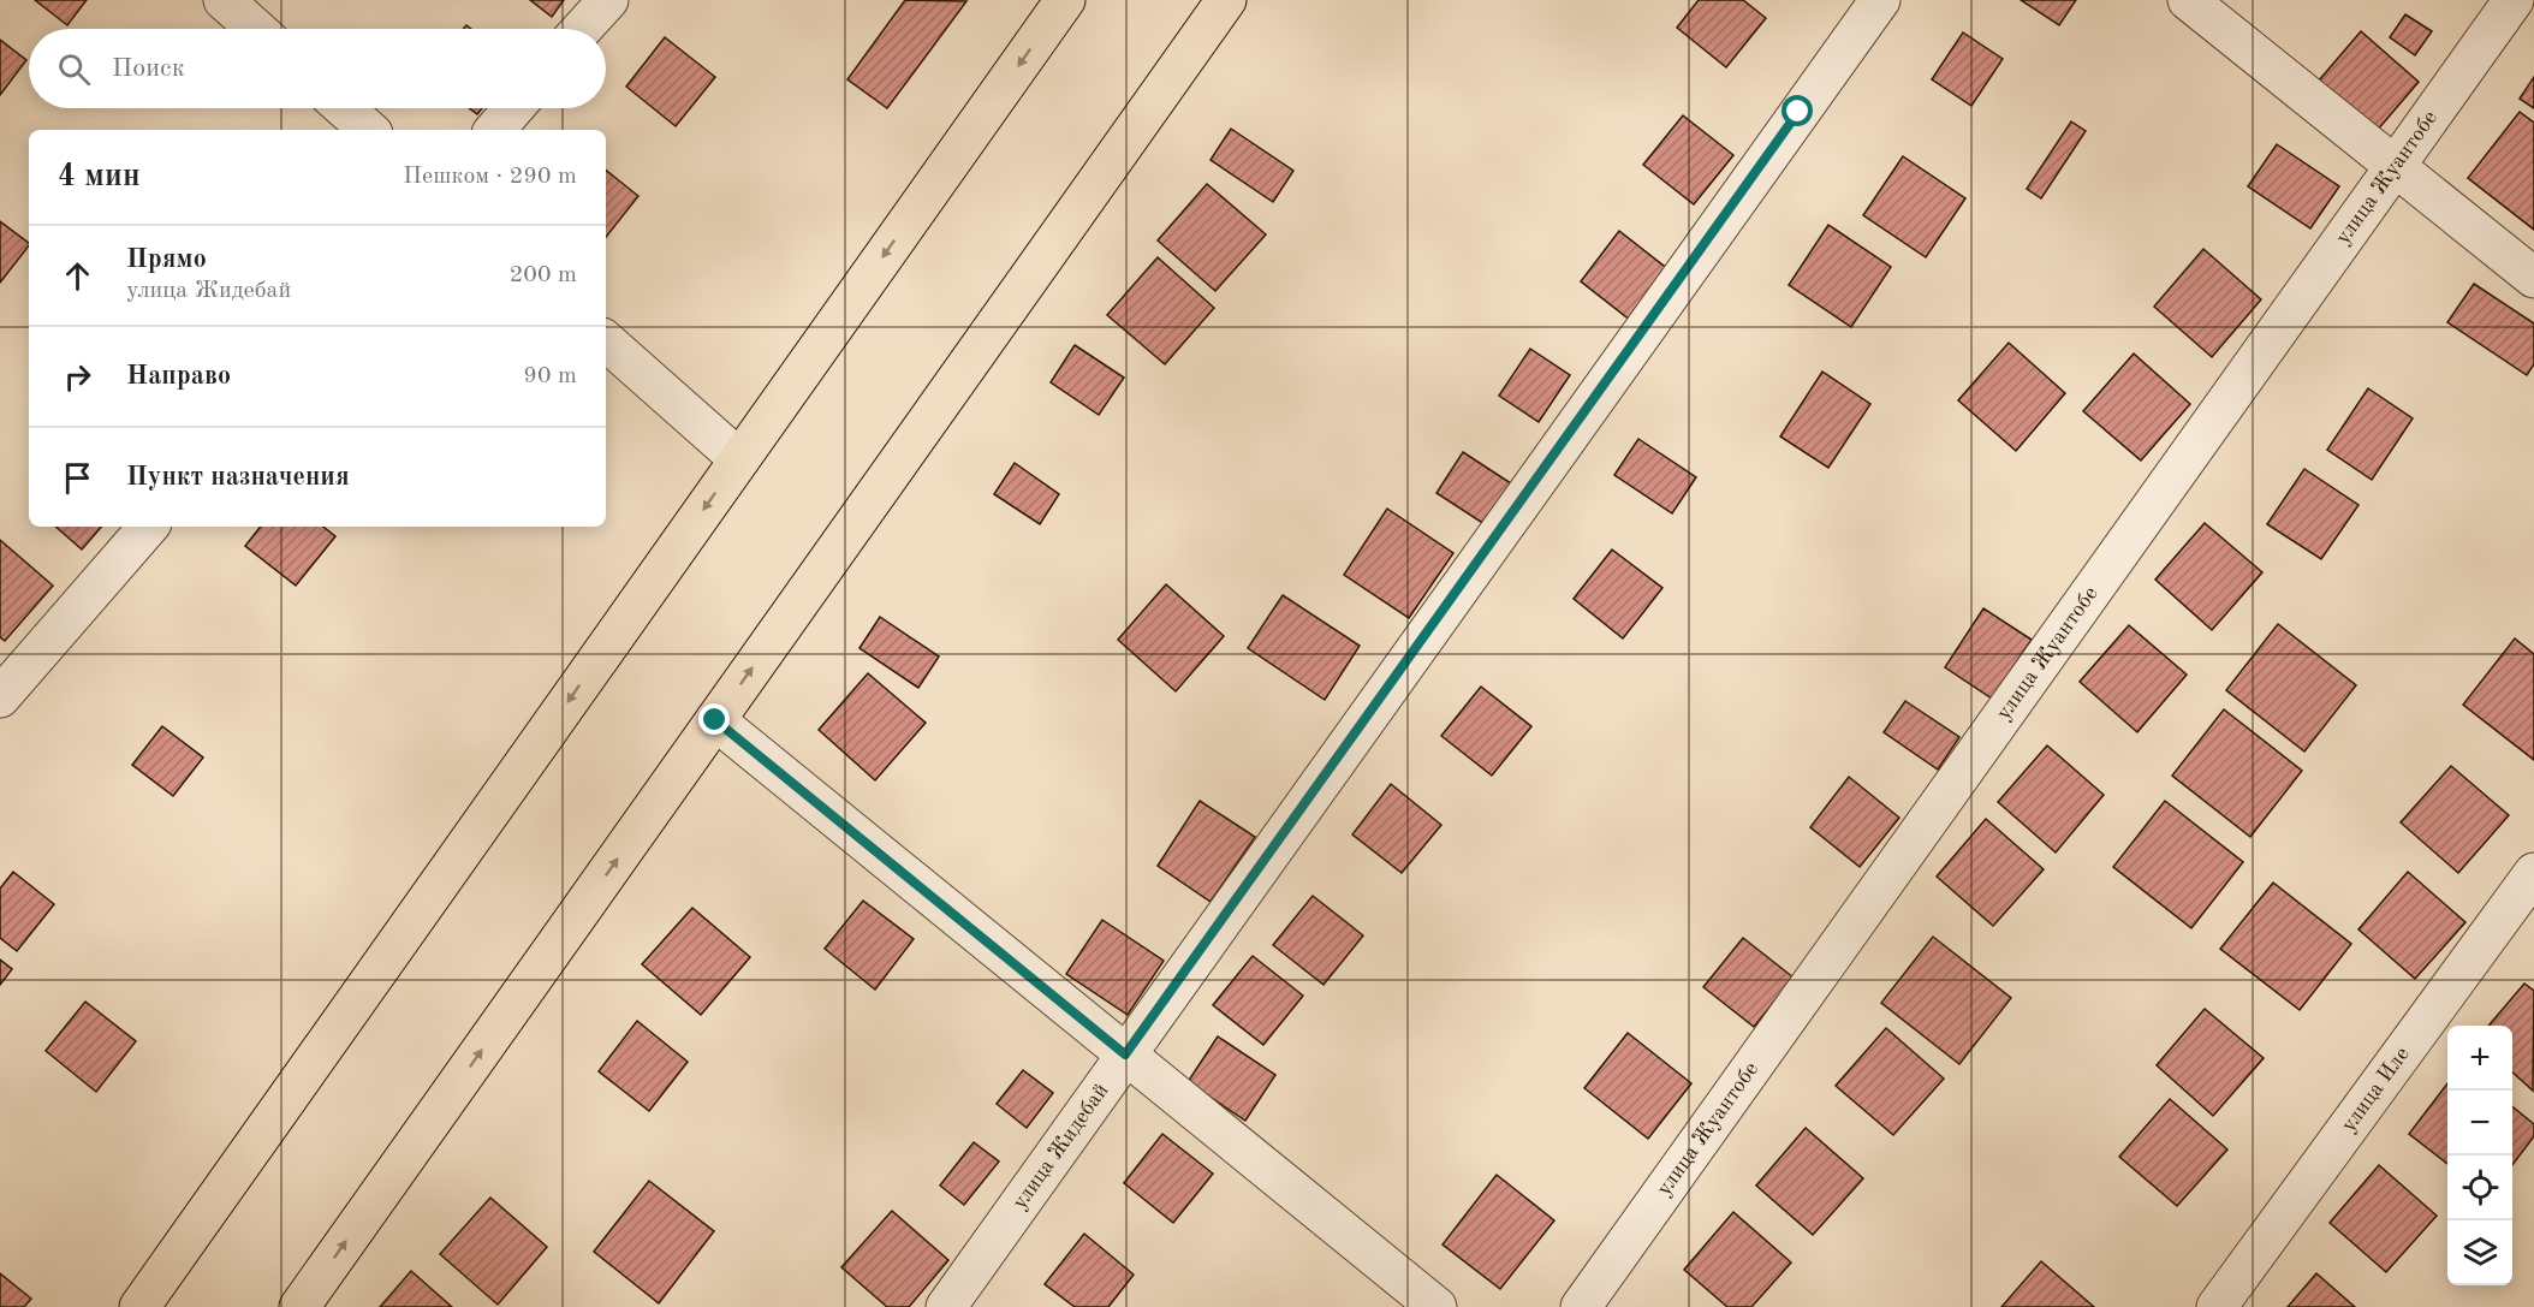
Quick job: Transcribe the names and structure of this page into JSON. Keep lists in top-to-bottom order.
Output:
{
  "streets": {
    "street": ["улица Жуантобе", "улица Иле", "улица Жидебай"]
  },
  "page": {
    "search": "Поиск",
    "heading": ["4 мин", "Пешком · 290 m"],
    "list": [
      ["Прямо", "улица Жидебай", "200 m"],
      ["Направо", "90 m"],
      "Пункт назначения"
    ],
    "map_buttons": ["+", "−"]
  }
}
